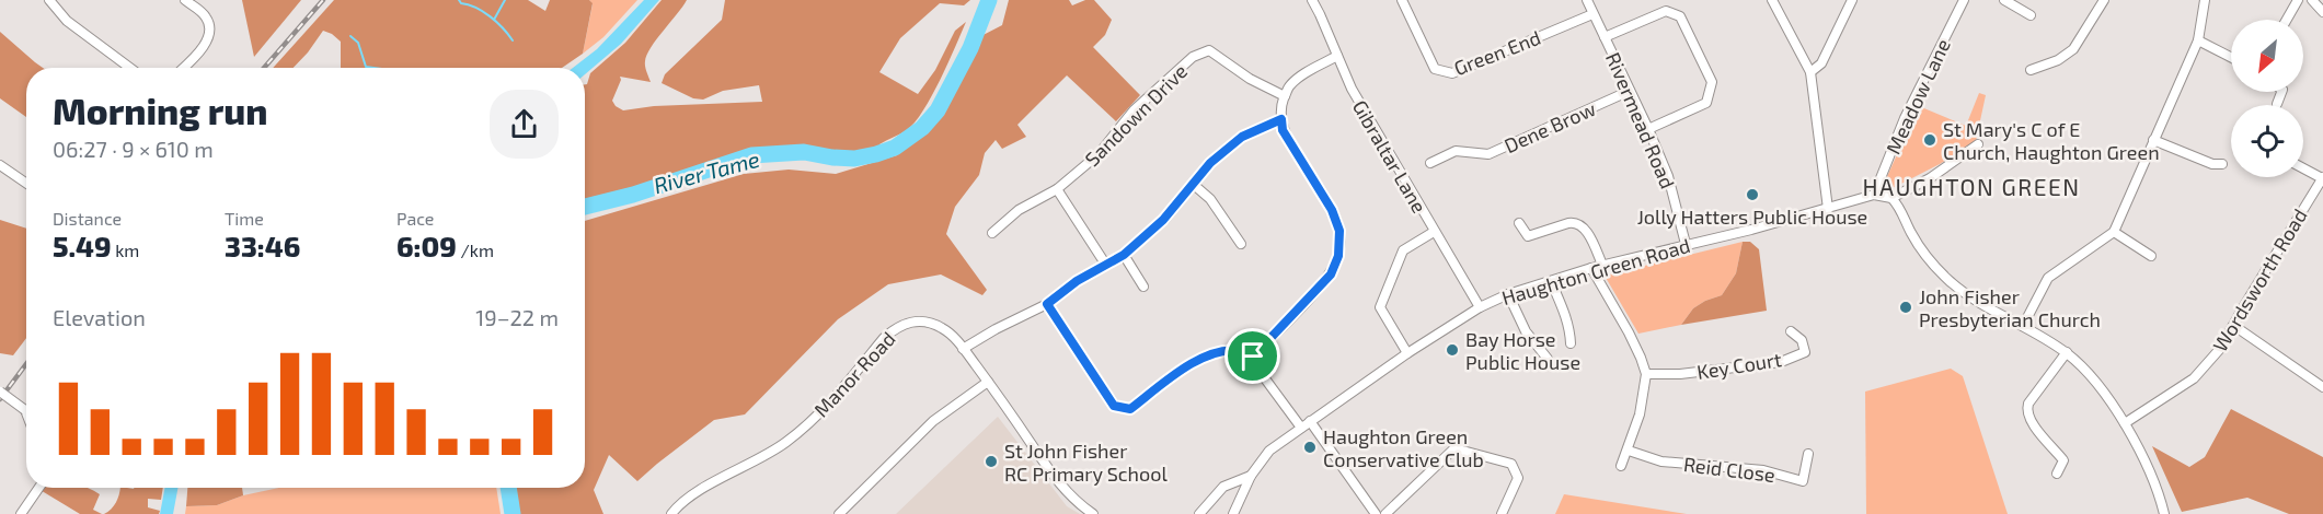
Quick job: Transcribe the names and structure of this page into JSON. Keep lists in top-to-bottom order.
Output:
{
  "streets": {
    "street": [
      "Green End",
      "Meadow Lane",
      "Sandown Drive",
      "Rivermead Road",
      "Dene Brow",
      "Gibraltar Lane",
      "Haughton Green Road",
      "Wordsworth Road",
      "Key Court",
      "Manor Road",
      "Reid Close"
    ]
  },
  "crossings": [
    ["Green End", "Rivermead Road"],
    ["Meadow Lane", "Haughton Green Road"],
    ["Rivermead Road", "Dene Brow"],
    ["Rivermead Road", "Haughton Green Road"],
    ["Gibraltar Lane", "Haughton Green Road"]
  ],
  "districts": ["HAUGHTON GREEN"],
  "water": ["River Tame"],
  "places": [
    "St Mary's C of E Church, Haughton Green",
    "Jolly Hatters Public House",
    "John Fisher Presbyterian Church",
    "Bay Horse Public House",
    "Haughton Green Conservative Club",
    "St John Fisher RC Primary School"
  ],
  "north": "bottom left",
  "page": {
    "heading": ["Morning run", "06:27 · 9 × 610 m"],
    "stats": [
      ["Distance", "5.49 km"],
      ["Time", "33:46"],
      ["Pace", "6:09 /km"]
    ],
    "chart": ["Elevation", "19–22 m"]
  }
}
